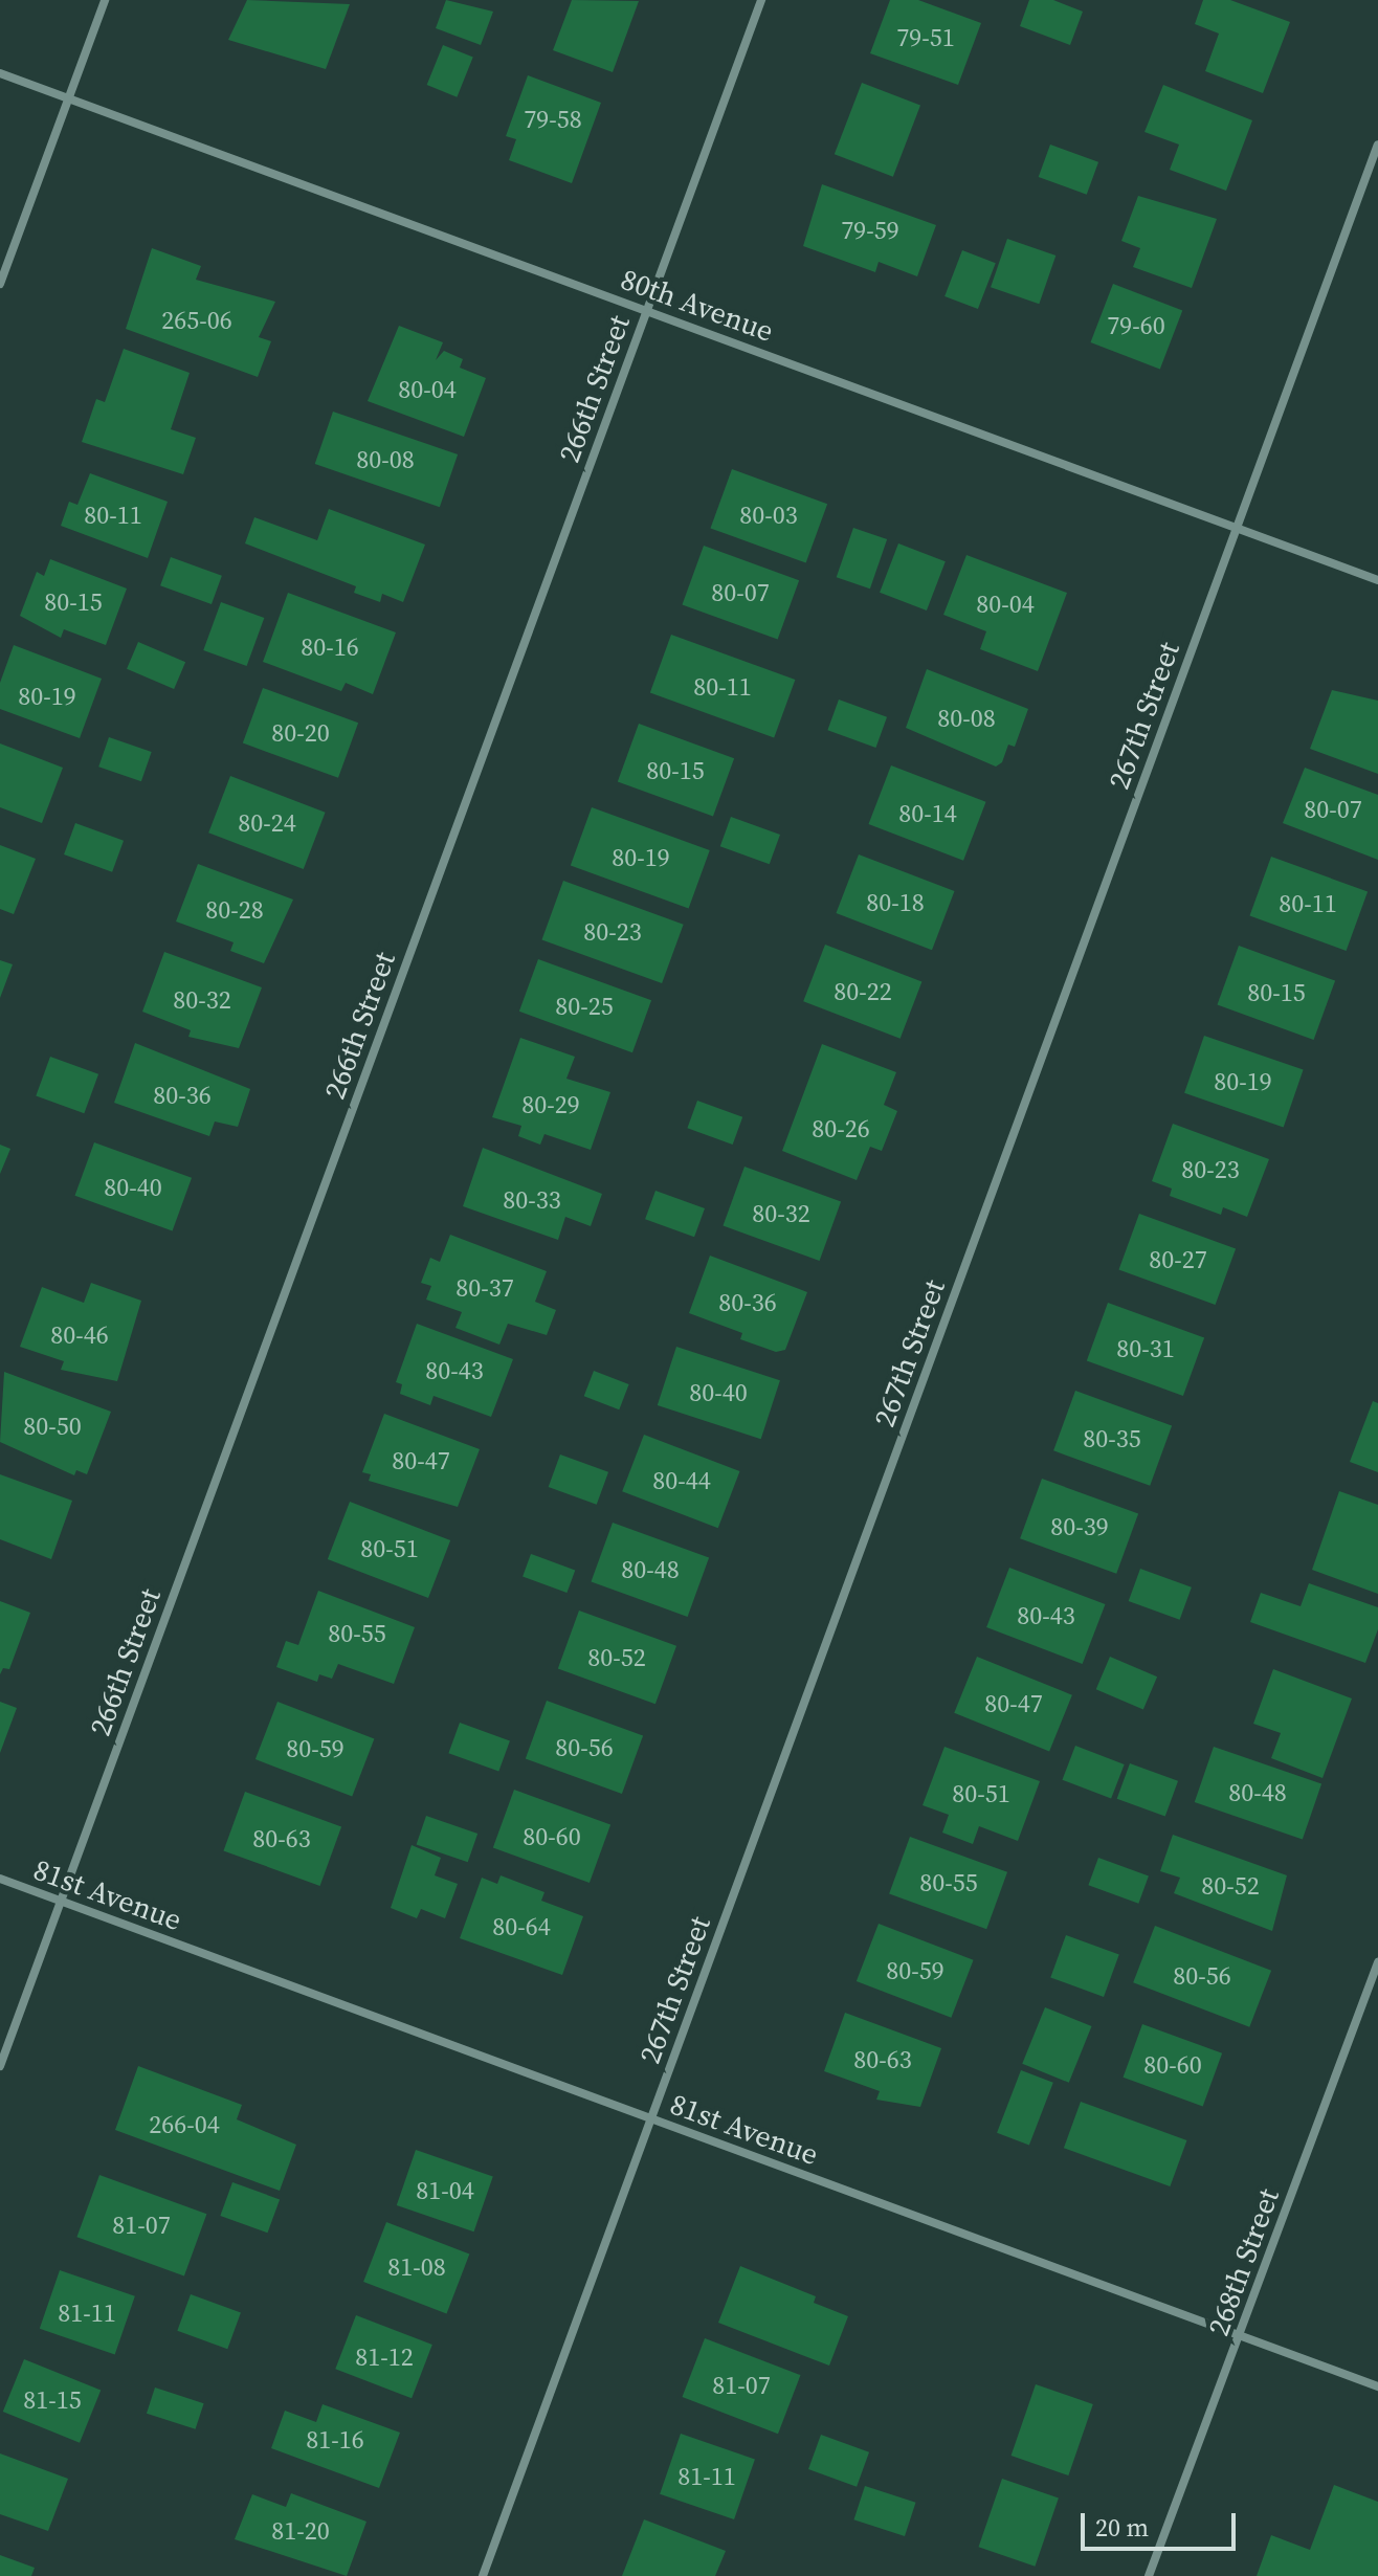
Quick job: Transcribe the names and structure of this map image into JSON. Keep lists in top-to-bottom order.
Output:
{
  "streets": {
    "street": [
      "80th Avenue",
      "266th Street",
      "267th Street",
      "81st Avenue",
      "268th Street"
    ]
  },
  "crossings": [
    ["80th Avenue", "266th Street"],
    ["80th Avenue", "267th Street"],
    ["266th Street", "81st Avenue"],
    ["267th Street", "81st Avenue"],
    ["81st Avenue", "268th Street"]
  ],
  "house_numbers": [
    "79-51",
    "79-58",
    "79-59",
    "265-06",
    "79-60",
    "80-04",
    "80-08",
    "80-11",
    "80-03",
    "80-07",
    "80-15",
    "80-04",
    "80-16",
    "80-11",
    "80-19",
    "80-08",
    "80-20",
    "80-15",
    "80-07",
    "80-14",
    "80-24",
    "80-19",
    "80-18",
    "80-11",
    "80-28",
    "80-23",
    "80-22",
    "80-15",
    "80-32",
    "80-25",
    "80-19",
    "80-36",
    "80-29",
    "80-26",
    "80-23",
    "80-40",
    "80-33",
    "80-32",
    "80-27",
    "80-37",
    "80-36",
    "80-46",
    "80-31",
    "80-43",
    "80-40",
    "80-50",
    "80-35",
    "80-47",
    "80-44",
    "80-39",
    "80-51",
    "80-48",
    "80-43",
    "80-55",
    "80-52",
    "80-47",
    "80-56",
    "80-59",
    "80-48",
    "80-51",
    "80-60",
    "80-63",
    "80-55",
    "80-52",
    "80-64",
    "80-59",
    "80-56",
    "80-63",
    "80-60",
    "266-04",
    "81-04",
    "81-07",
    "81-08",
    "81-11",
    "81-12",
    "81-07",
    "81-15",
    "81-16",
    "81-11",
    "81-20"
  ],
  "scale_bar": "20 m"
}
